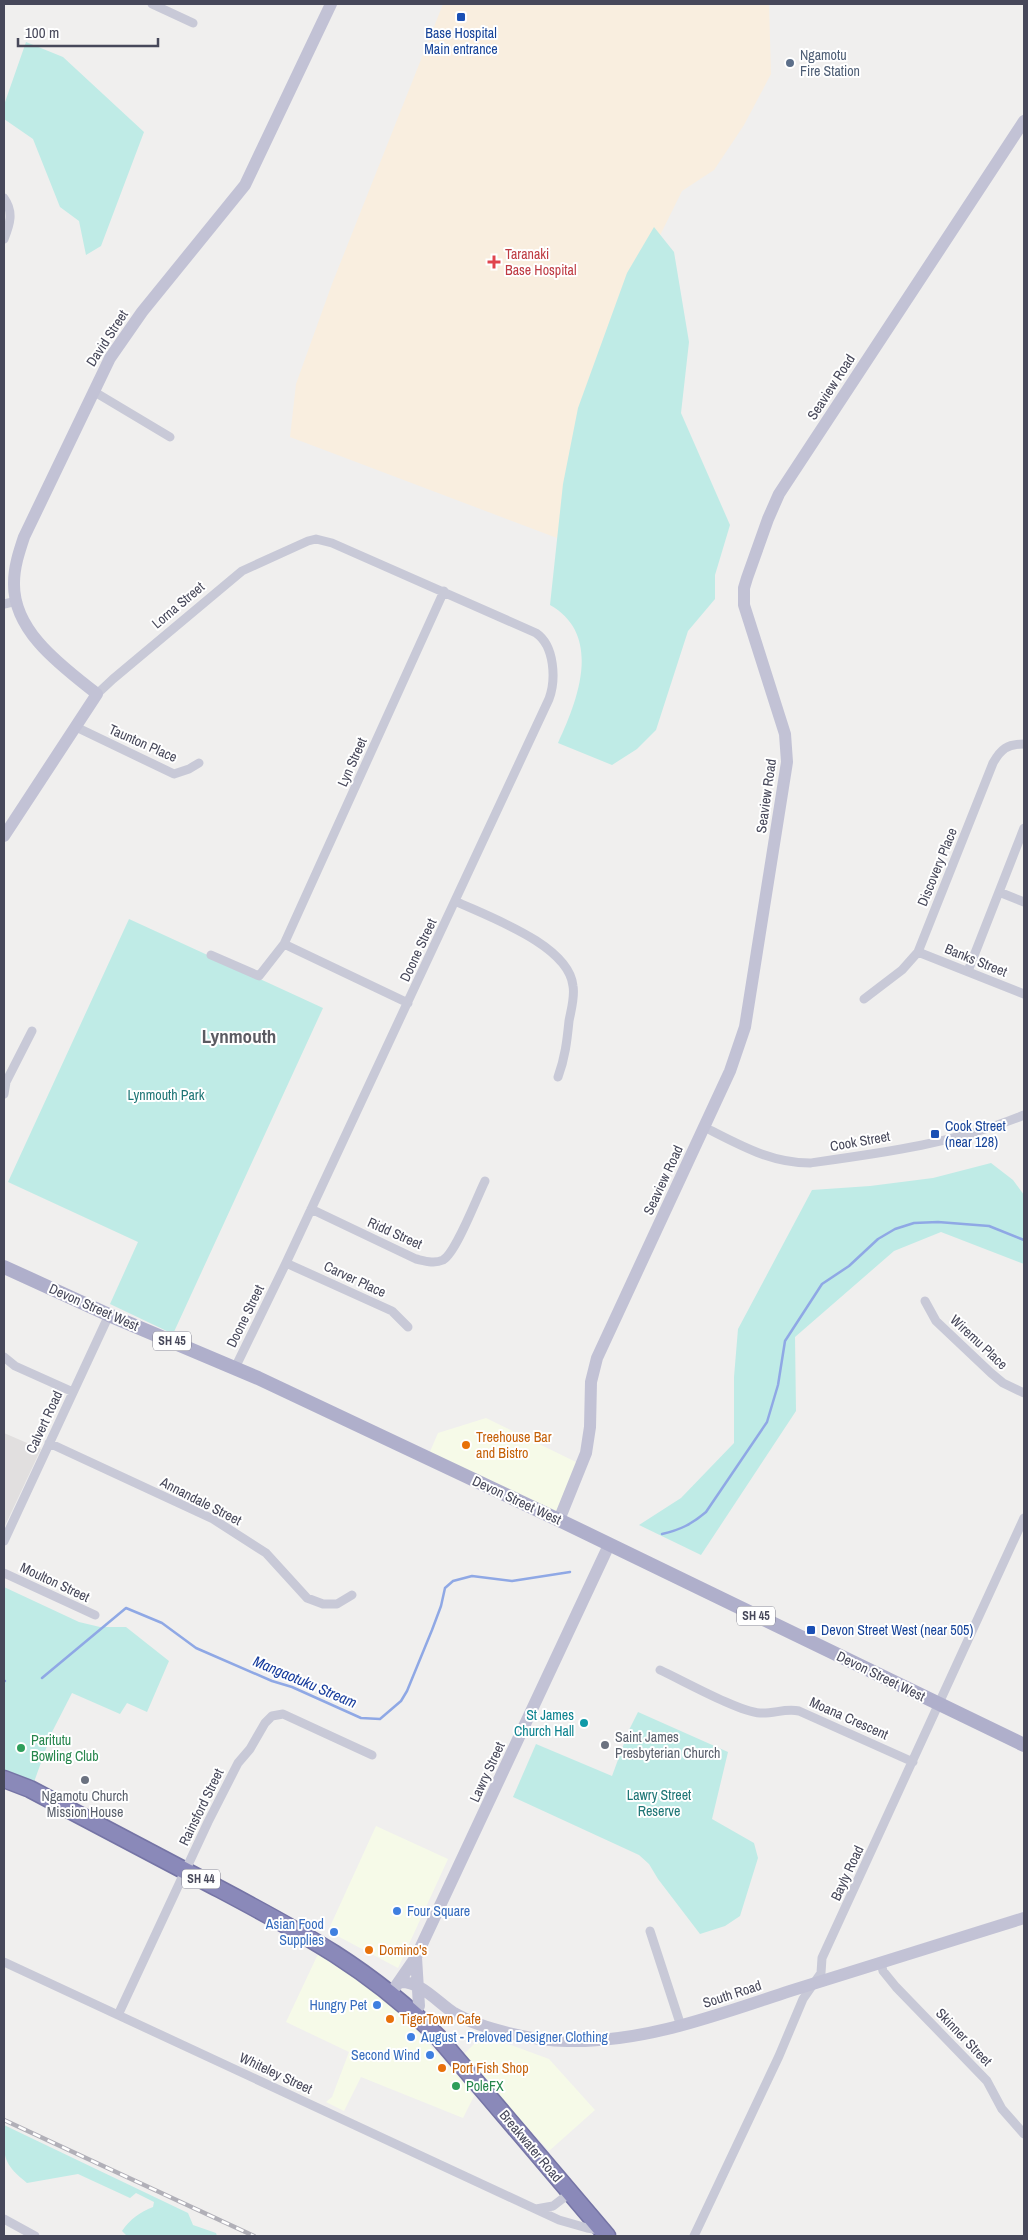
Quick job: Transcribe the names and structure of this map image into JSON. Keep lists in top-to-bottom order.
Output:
{
  "streets": {
    "highway": ["SH 44", "Breakwater Road"],
    "main road": ["Devon Street West", "SH 45"],
    "street": [
      "David Street",
      "Seaview Road",
      "Lorna Street",
      "Taunton Place",
      "Lyn Street",
      "Discovery Place",
      "Doone Street",
      "Banks Street",
      "Cook Street",
      "Ridd Street",
      "Carver Place",
      "Wiremu Place",
      "Calvert Road",
      "Annandale Street",
      "Moulton Street",
      "Moana Crescent",
      "Lawry Street",
      "Rainsford Street",
      "Bayly Road",
      "South Road",
      "Skinner Street",
      "Whiteley Street"
    ]
  },
  "crossings": [
    ["David Street", "Lorna Street"],
    ["Seaview Road", "Cook Street"],
    ["Seaview Road", "Devon Street West"],
    ["Lorna Street", "Taunton Place"],
    ["Lorna Street", "Lyn Street"],
    ["Lorna Street", "Doone Street"],
    ["Lyn Street", "Doone Street"],
    ["Discovery Place", "Banks Street"],
    ["Doone Street", "Ridd Street"],
    ["Doone Street", "Carver Place"],
    ["Doone Street", "Devon Street West"],
    ["Devon Street West", "Calvert Road"],
    ["Devon Street West", "Lawry Street"],
    ["Devon Street West", "Bayly Road"],
    ["Calvert Road", "Annandale Street"],
    ["Moana Crescent", "Bayly Road"],
    ["Lawry Street", "SH 44"],
    ["Lawry Street", "South Road"],
    ["Lawry Street", "Breakwater Road"],
    ["Rainsford Street", "SH 44"],
    ["Rainsford Street", "Whiteley Street"],
    ["Bayly Road", "South Road"],
    ["SH 44", "South Road"],
    ["SH 44", "Breakwater Road"],
    ["South Road", "Skinner Street"],
    ["South Road", "Breakwater Road"],
    ["Whiteley Street", "Breakwater Road"]
  ],
  "districts": ["Lynmouth"],
  "water": ["Mangaotuku Stream"],
  "parks": ["Lynmouth Park", "Lawry Street Reserve"],
  "places": {
    "transit": ["Base Hospital Main entrance", "Cook Street (near 128)", "Devon Street West (near 505)"],
    "other": [
      "Ngamotu Fire Station",
      "Treehouse Bar and Bistro",
      "St James Church Hall",
      "Saint James Presbyterian Church",
      "Paritutu Bowling Club",
      "Ngamotu Church Mission House",
      "Four Square",
      "Asian Food Supplies",
      "Domino's",
      "Hungry Pet",
      "TigerTown Cafe",
      "August - Preloved Designer Clothing",
      "Second Wind",
      "Port Fish Shop",
      "PoleFX"
    ],
    "health": ["Taranaki Base Hospital"]
  },
  "scale_bar": "100 m"
}
